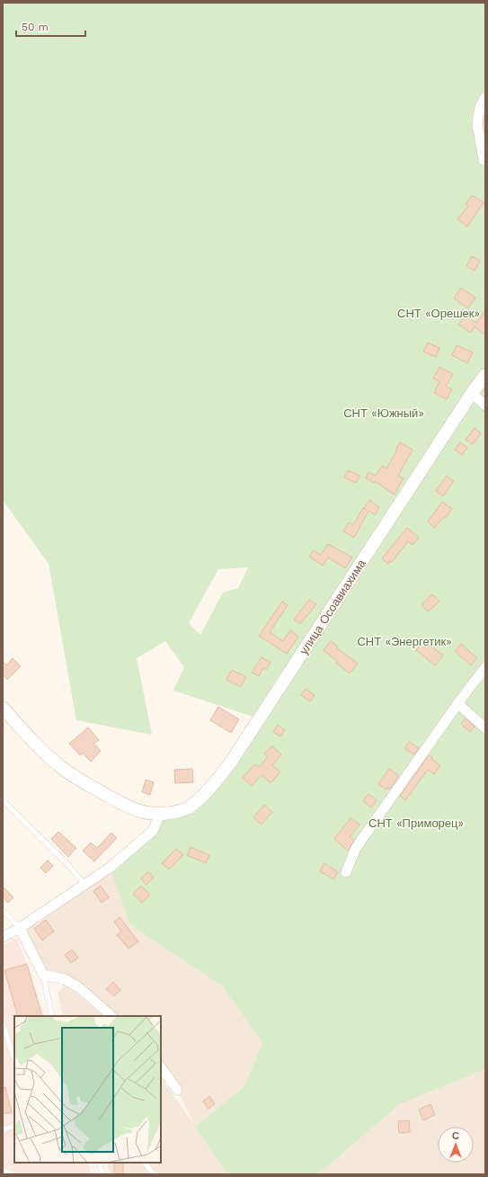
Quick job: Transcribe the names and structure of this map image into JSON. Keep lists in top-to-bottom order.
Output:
{
  "streets": {
    "street": ["улица Осоавиахима"]
  },
  "parks": [
    "СНТ «Орешек»",
    "СНТ «Южный»",
    "СНТ «Энергетик»",
    "СНТ «Приморец»"
  ],
  "scale_bar": "50 m",
  "north": "top"
}
